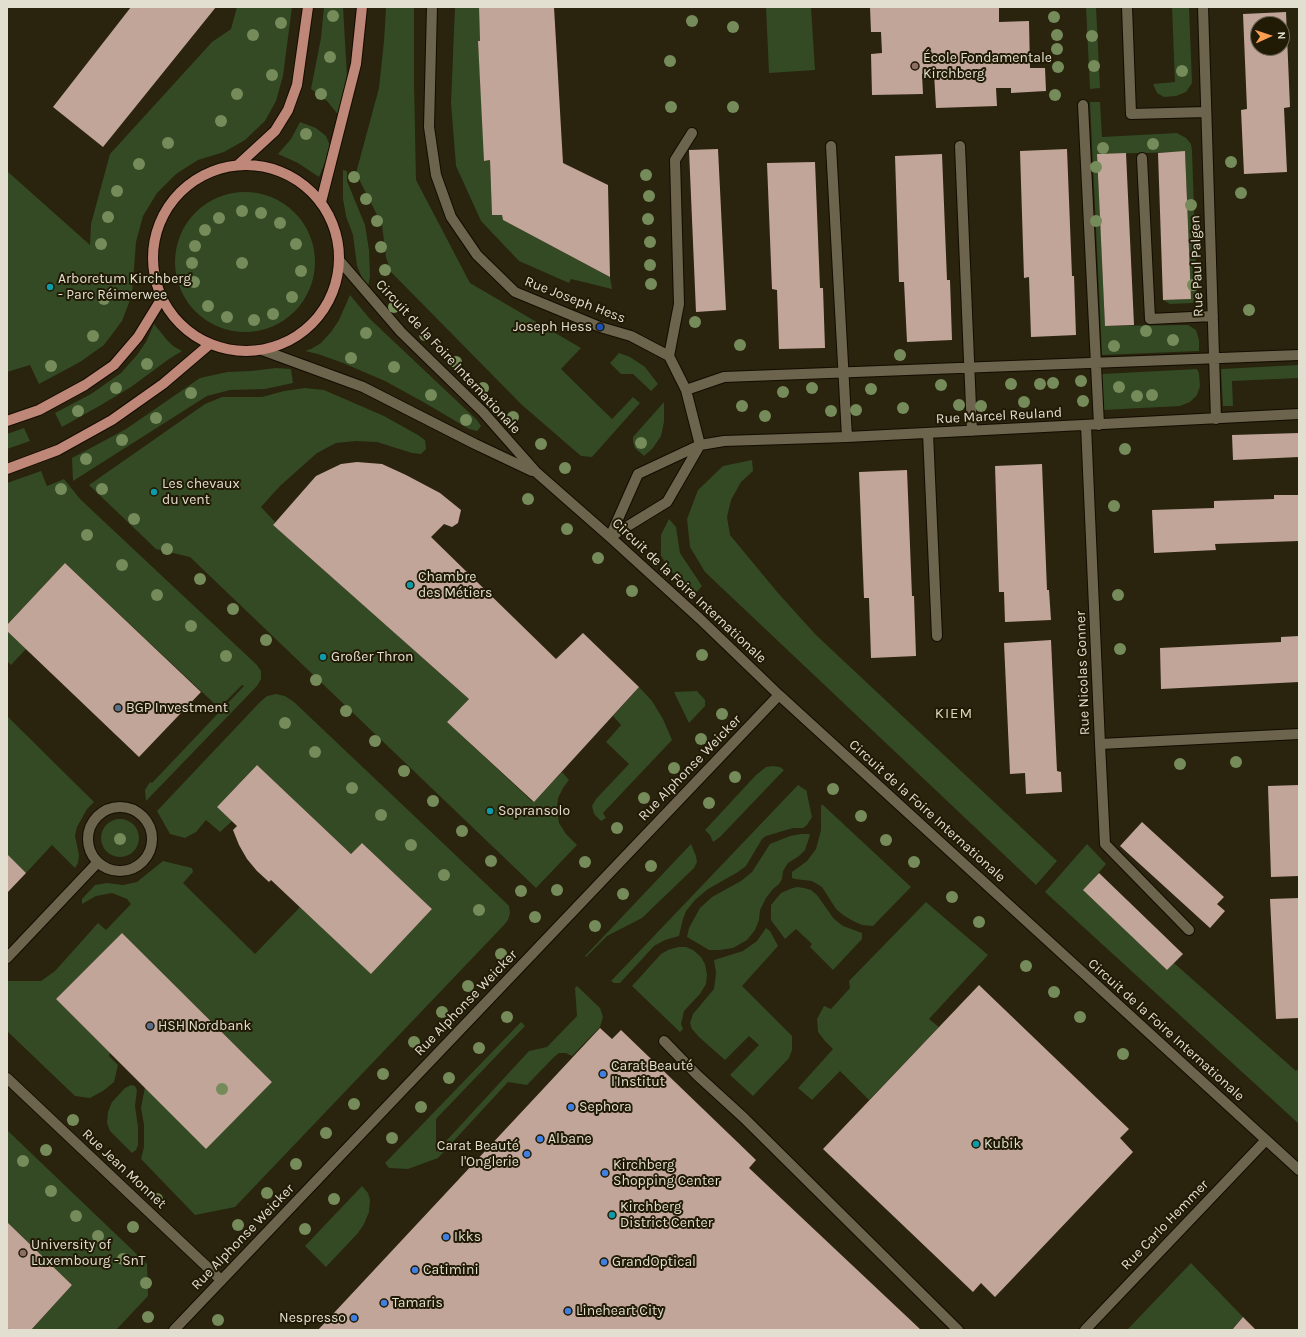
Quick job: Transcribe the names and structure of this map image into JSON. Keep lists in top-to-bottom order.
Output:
{
  "streets": {
    "street": [
      "Rue Paul Palgen",
      "Rue Joseph Hess",
      "Circuit de la Foire Internationale",
      "Rue Marcel Reuland",
      "Rue Nicolas Gonner",
      "Rue Alphonse Weicker",
      "Rue Jean Monnet",
      "Rue Carlo Hemmer"
    ]
  },
  "crossings": [
    ["Rue Paul Palgen", "Rue Marcel Reuland"],
    ["Circuit de la Foire Internationale", "Rue Alphonse Weicker"],
    ["Circuit de la Foire Internationale", "Rue Carlo Hemmer"],
    ["Rue Marcel Reuland", "Rue Nicolas Gonner"],
    ["Rue Alphonse Weicker", "Rue Jean Monnet"]
  ],
  "districts": ["KIEM"],
  "places": [
    "École Fondamentale Kirchberg",
    "Arboretum Kirchberg - Parc Réimerwee",
    "Joseph Hess",
    "Les chevaux du vent",
    "Chambre des Métiers",
    "Großer Thron",
    "BGP Investment",
    "Sopransolo",
    "HSH Nordbank",
    "Carat Beauté l'Institut",
    "Sephora",
    "Albane",
    "Kubik",
    "Carat Beauté l'Onglerie",
    "Kirchberg Shopping Center",
    "Kirchberg District Center",
    "Ikks",
    "University of Luxembourg - SnT",
    "GrandOptical",
    "Catimini",
    "Tamaris",
    "Lineheart City",
    "Nespresso"
  ],
  "north": "right"
}
